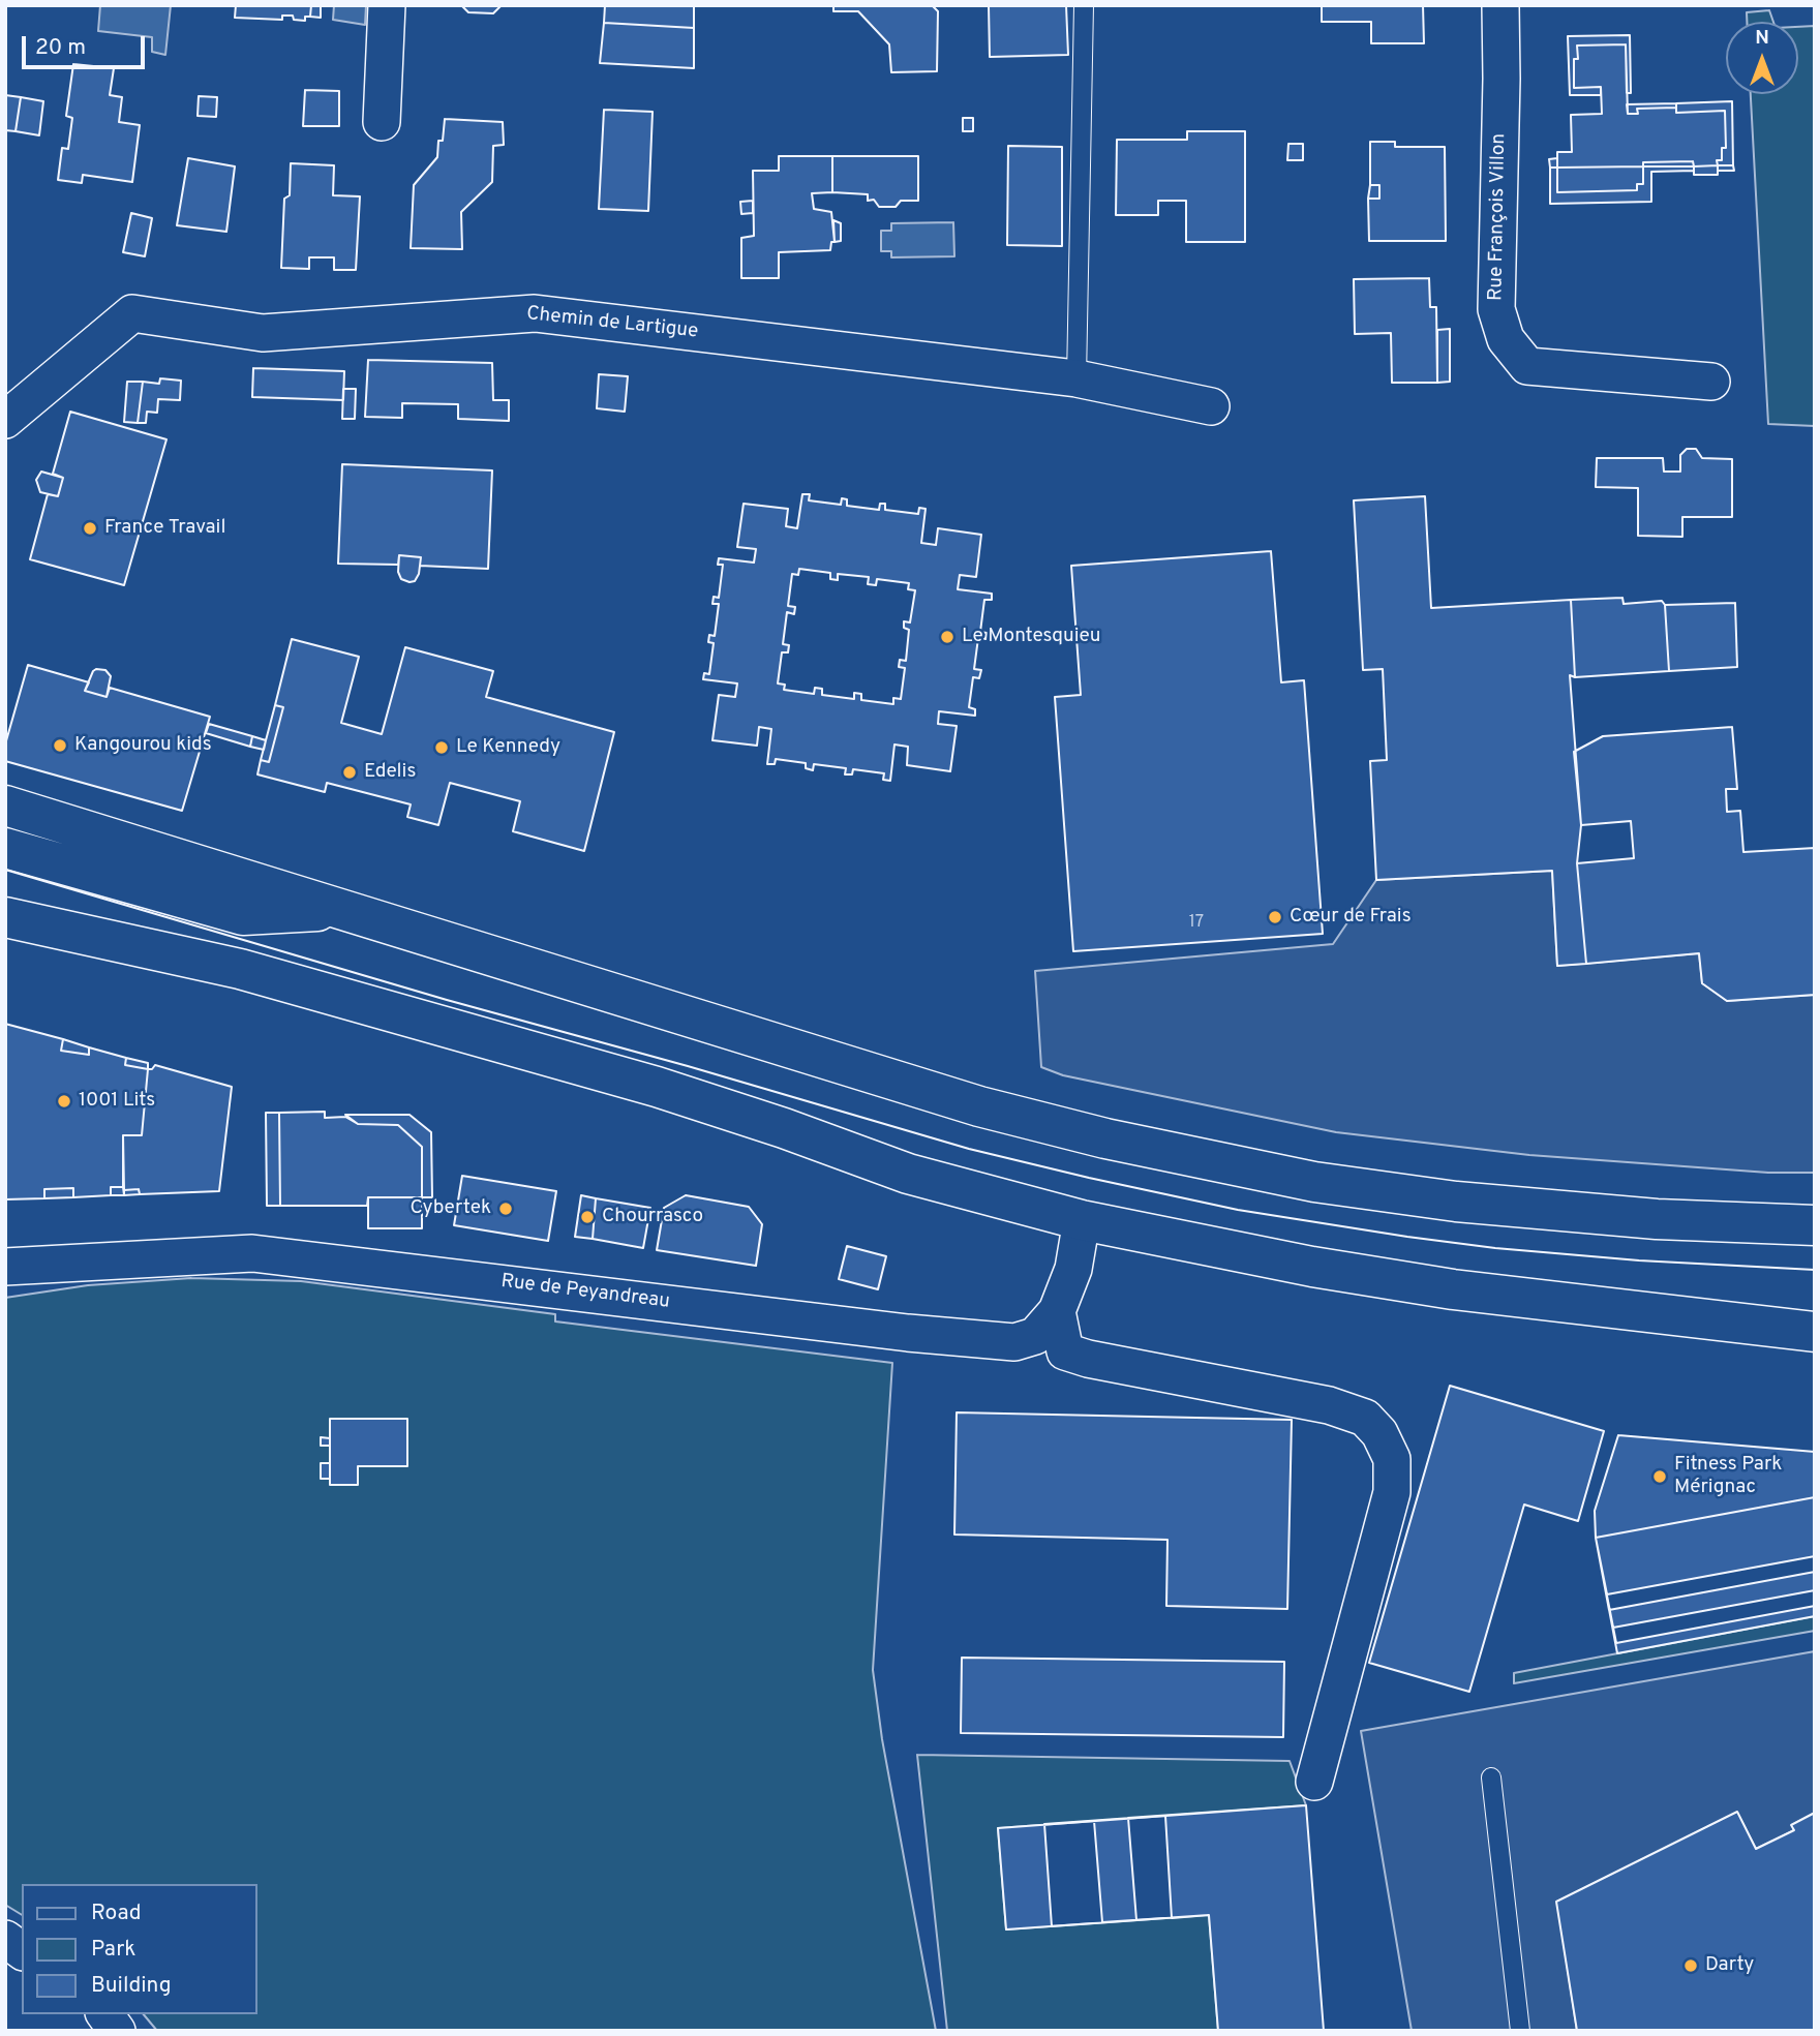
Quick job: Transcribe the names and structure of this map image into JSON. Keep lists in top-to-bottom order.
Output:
{
  "streets": {
    "street": ["Rue François Villon", "Chemin de Lartigue", "Rue de Peyandreau"]
  },
  "places": [
    "France Travail",
    "Le Montesquieu",
    "Kangourou kids",
    "Le Kennedy",
    "Edelis",
    "Cœur de Frais",
    "1001 Lits",
    "Cybertek",
    "Chourrasco",
    "Fitness Park Mérignac",
    "Darty"
  ],
  "house_numbers": ["17"],
  "legend": ["Road", "Park", "Building"],
  "scale_bar": "20 m",
  "north": "top"
}
